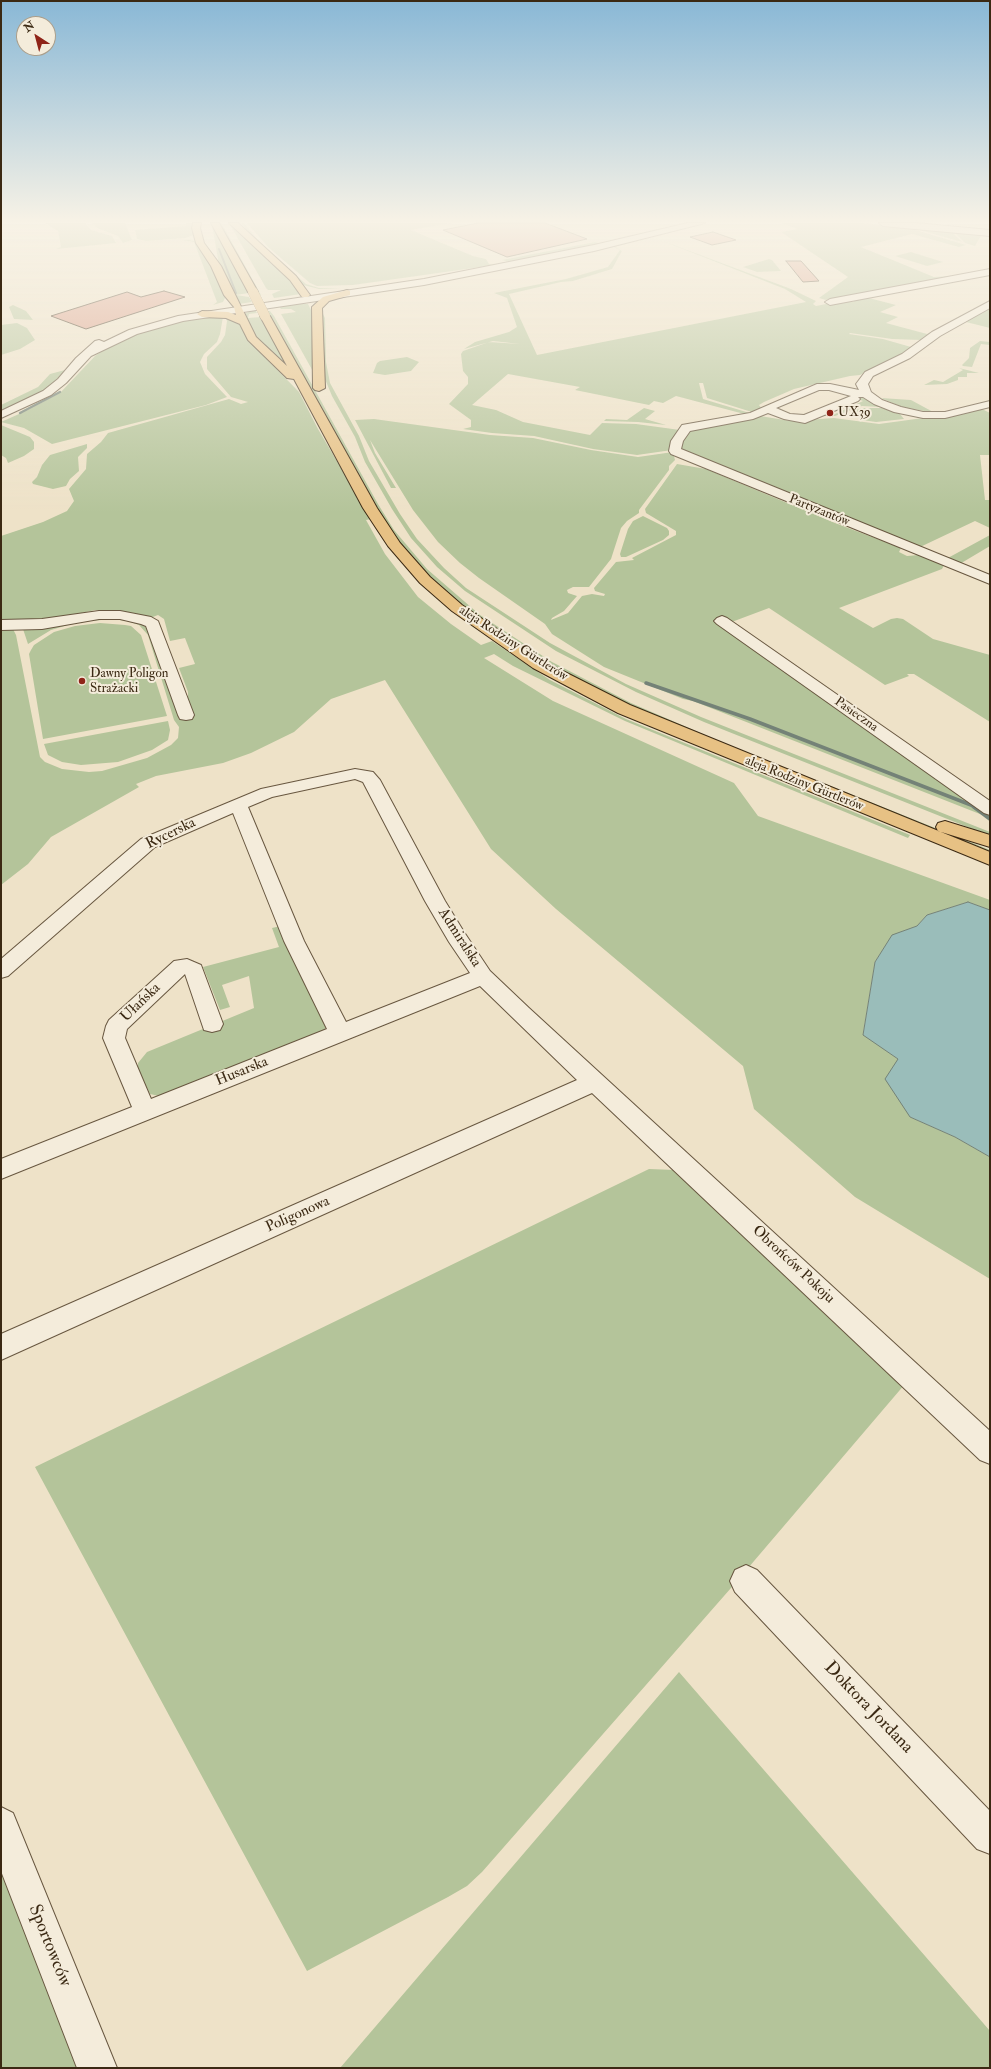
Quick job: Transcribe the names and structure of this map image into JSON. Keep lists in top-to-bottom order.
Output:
{
  "streets": {
    "main road": ["aleja Rodziny Gürtlerów"],
    "street": [
      "Partyzantów",
      "Pasieczna",
      "Rycerska",
      "Admiralska",
      "Ułańska",
      "Husarska",
      "Poligonowa",
      "Obrońców Pokoju",
      "Doktora Jordana",
      "Sportowców"
    ]
  },
  "crossings": [
    ["Rycerska", "Admiralska"],
    ["Admiralska", "Husarska"],
    ["Admiralska", "Poligonowa"],
    ["Admiralska", "Obrońców Pokoju"],
    ["Ułańska", "Husarska"],
    ["Poligonowa", "Obrońców Pokoju"]
  ],
  "places": ["UX39", "Dawny Poligon Strażacki"],
  "north": "top left"
}
